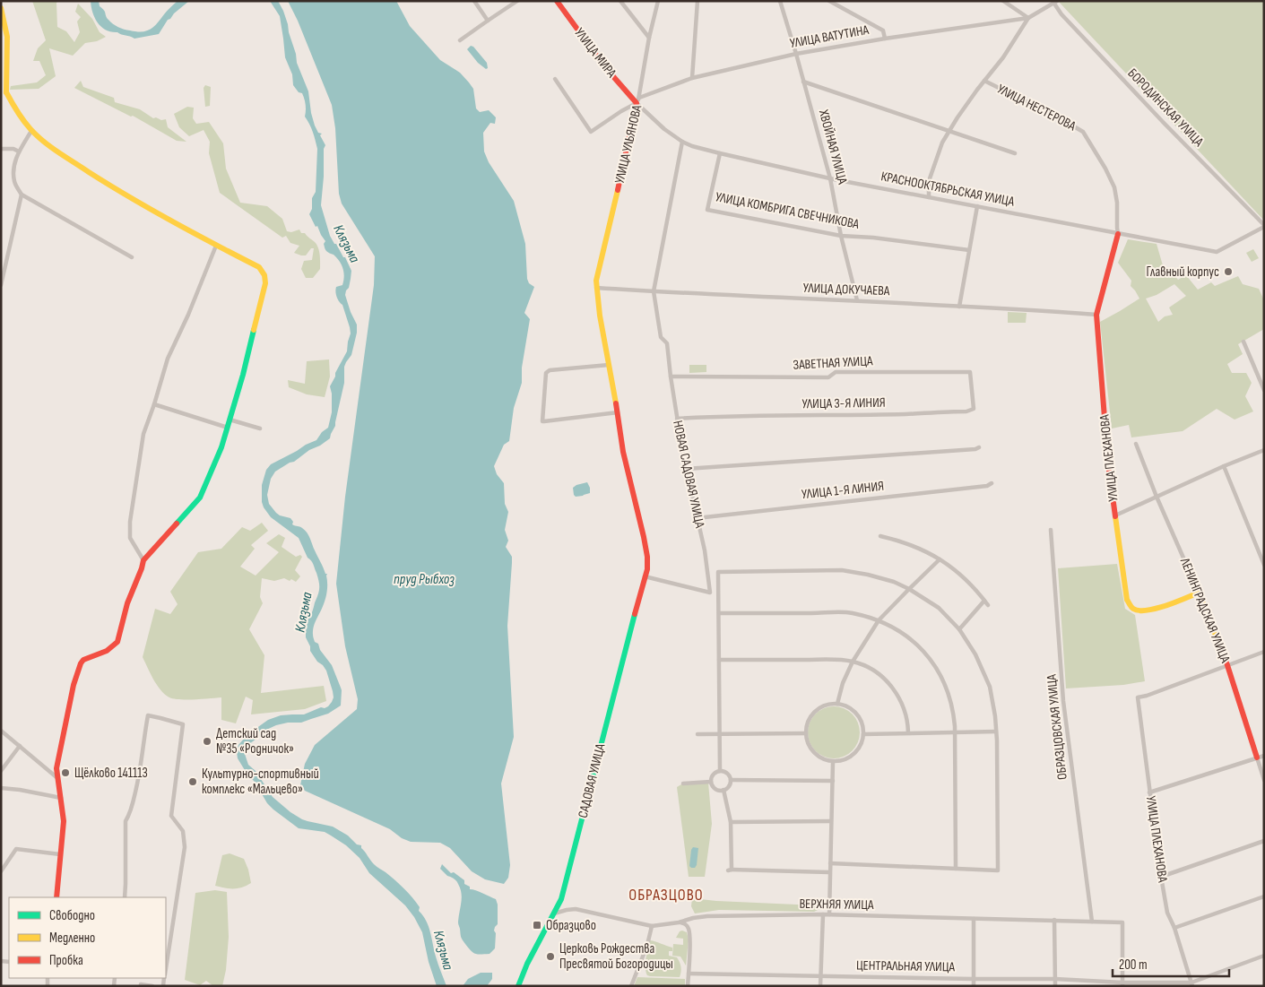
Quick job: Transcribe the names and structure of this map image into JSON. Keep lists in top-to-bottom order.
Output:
{
  "streets": {
    "street": [
      "УЛИЦА ВАТУТИНА",
      "УЛИЦА МИРА",
      "УЛИЦА НЕСТЕРОВА",
      "БОРОДИНСКАЯ УЛИЦА",
      "УЛИЦА УЛЬЯНОВА",
      "ХВОЙНАЯ УЛИЦА",
      "КРАСНООКТЯБРЬСКАЯ УЛИЦА",
      "УЛИЦА КОМБРИГА СВЕЧНИКОВА",
      "УЛИЦА ДОКУЧАЕВА",
      "ЗАВЕТНАЯ УЛИЦА",
      "УЛИЦА 3-Я ЛИНИЯ",
      "УЛИЦА ПЛЕХАНОВА",
      "НОВАЯ САДОВАЯ УЛИЦА",
      "УЛИЦА 1-Я ЛИНИЯ",
      "ЛЕНИНГРАДСКАЯ УЛИЦА",
      "ОБРАЗЦОВСКАЯ УЛИЦА",
      "САДОВАЯ УЛИЦА",
      "ВЕРХНЯЯ УЛИЦА",
      "ЦЕНТРАЛЬНАЯ УЛИЦА"
    ]
  },
  "crossings": [
    ["УЛИЦА ВАТУТИНА", "УЛИЦА МИРА"],
    ["УЛИЦА ВАТУТИНА", "УЛИЦА УЛЬЯНОВА"],
    ["УЛИЦА ВАТУТИНА", "ХВОЙНАЯ УЛИЦА"],
    ["УЛИЦА ВАТУТИНА", "КРАСНООКТЯБРЬСКАЯ УЛИЦА"],
    ["УЛИЦА МИРА", "УЛИЦА УЛЬЯНОВА"],
    ["УЛИЦА МИРА", "КРАСНООКТЯБРЬСКАЯ УЛИЦА"],
    ["УЛИЦА НЕСТЕРОВА", "КРАСНООКТЯБРЬСКАЯ УЛИЦА"],
    ["УЛИЦА НЕСТЕРОВА", "УЛИЦА ДОКУЧАЕВА"],
    ["УЛИЦА НЕСТЕРОВА", "УЛИЦА ПЛЕХАНОВА"],
    ["БОРОДИНСКАЯ УЛИЦА", "КРАСНООКТЯБРЬСКАЯ УЛИЦА"],
    ["УЛИЦА УЛЬЯНОВА", "КРАСНООКТЯБРЬСКАЯ УЛИЦА"],
    ["УЛИЦА УЛЬЯНОВА", "УЛИЦА ДОКУЧАЕВА"],
    ["ХВОЙНАЯ УЛИЦА", "КРАСНООКТЯБРЬСКАЯ УЛИЦА"],
    ["ХВОЙНАЯ УЛИЦА", "УЛИЦА КОМБРИГА СВЕЧНИКОВА"],
    ["ХВОЙНАЯ УЛИЦА", "УЛИЦА ДОКУЧАЕВА"],
    ["КРАСНООКТЯБРЬСКАЯ УЛИЦА", "УЛИЦА КОМБРИГА СВЕЧНИКОВА"],
    ["КРАСНООКТЯБРЬСКАЯ УЛИЦА", "НОВАЯ САДОВАЯ УЛИЦА"],
    ["УЛИЦА ДОКУЧАЕВА", "УЛИЦА ПЛЕХАНОВА"],
    ["УЛИЦА ДОКУЧАЕВА", "НОВАЯ САДОВАЯ УЛИЦА"],
    ["ЗАВЕТНАЯ УЛИЦА", "УЛИЦА 3-Я ЛИНИЯ"],
    ["ЗАВЕТНАЯ УЛИЦА", "НОВАЯ САДОВАЯ УЛИЦА"],
    ["УЛИЦА 3-Я ЛИНИЯ", "НОВАЯ САДОВАЯ УЛИЦА"],
    ["УЛИЦА ПЛЕХАНОВА", "ЛЕНИНГРАДСКАЯ УЛИЦА"],
    ["УЛИЦА ПЛЕХАНОВА", "ЦЕНТРАЛЬНАЯ УЛИЦА"],
    ["НОВАЯ САДОВАЯ УЛИЦА", "УЛИЦА 1-Я ЛИНИЯ"],
    ["НОВАЯ САДОВАЯ УЛИЦА", "САДОВАЯ УЛИЦА"],
    ["ОБРАЗЦОВСКАЯ УЛИЦА", "ВЕРХНЯЯ УЛИЦА"],
    ["САДОВАЯ УЛИЦА", "ВЕРХНЯЯ УЛИЦА"],
    ["ВЕРХНЯЯ УЛИЦА", "ЦЕНТРАЛЬНАЯ УЛИЦА"]
  ],
  "districts": ["ОБРАЗЦОВО"],
  "water": ["Клязьма", "пруд Рыбхоз"],
  "places": {
    "other": [
      "Главный корпус",
      "Детский сад №35 «Родничок»",
      "Щёлково 141113",
      "Культурно-спортивный комплекс «Мальцево»",
      "Церковь Рождества Пресвятой Богородицы"
    ],
    "transit": ["Образцово"]
  },
  "legend": ["Свободно", "Медленно", "Пробка"],
  "scale_bar": "200 m"
}
